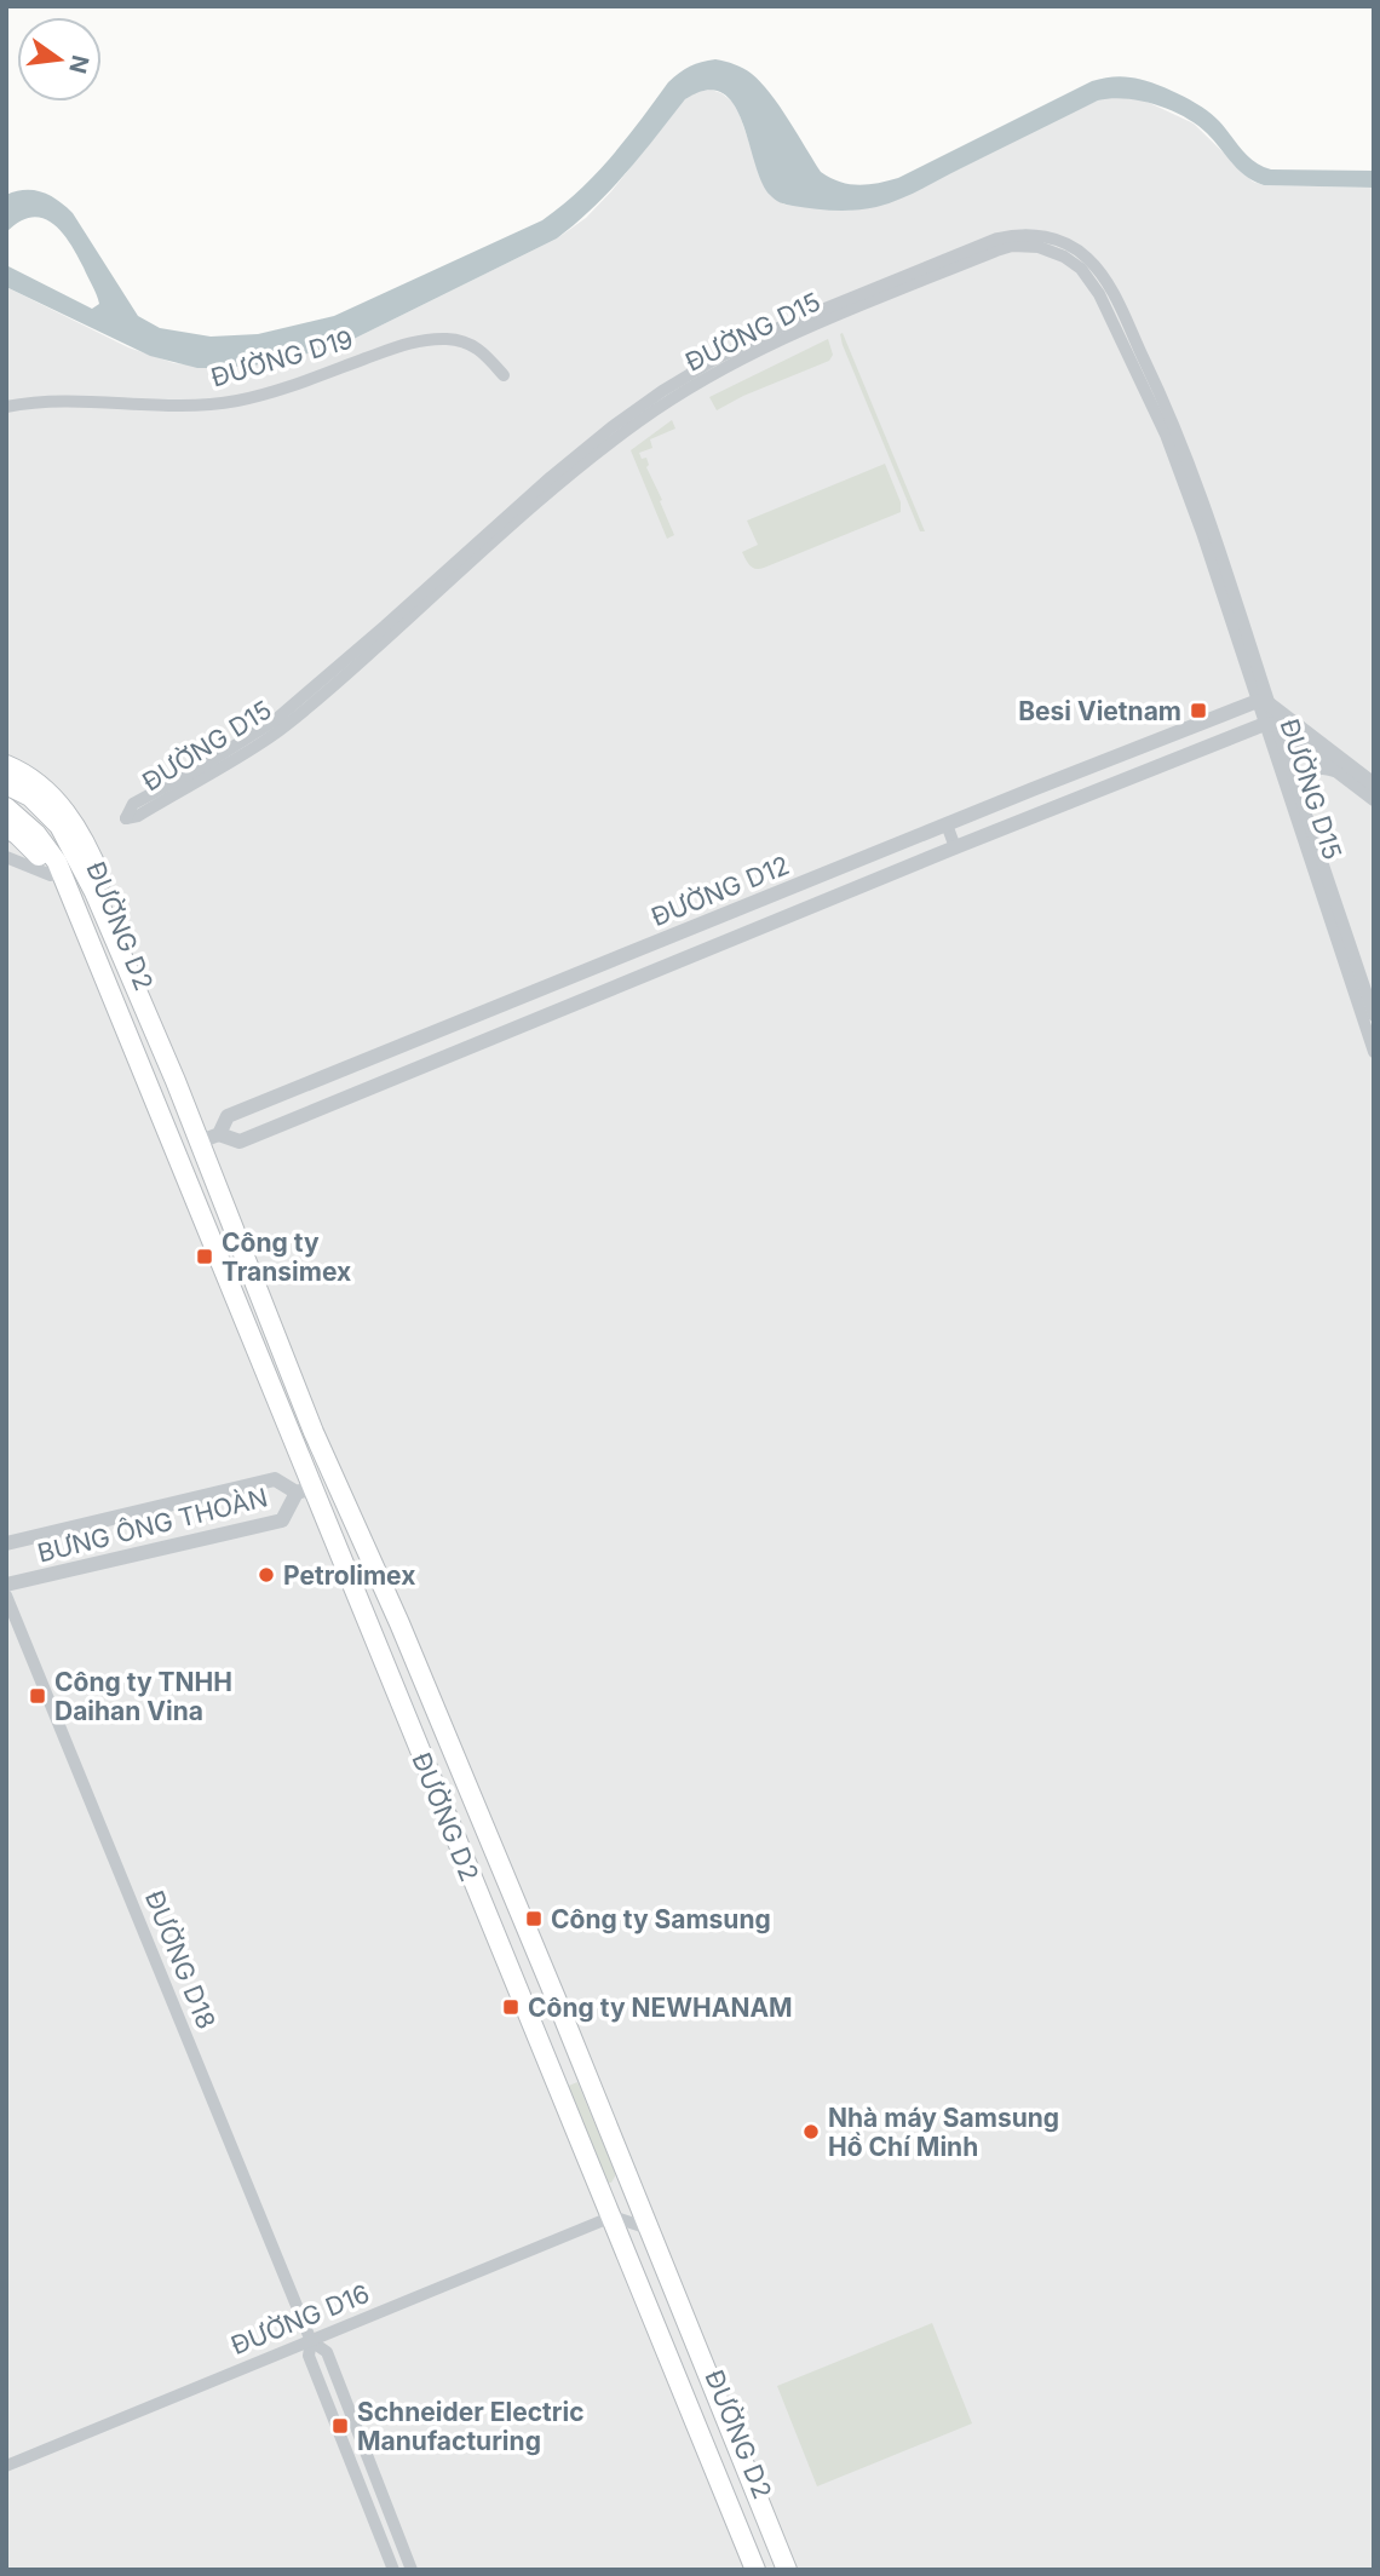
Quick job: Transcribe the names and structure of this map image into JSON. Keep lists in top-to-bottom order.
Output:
{
  "streets": {
    "main road": ["ĐƯỜNG D2"],
    "street": [
      "ĐƯỜNG D15",
      "ĐƯỜNG D19",
      "ĐƯỜNG D12",
      "BƯNG ÔNG THOÀN",
      "ĐƯỜNG D18",
      "ĐƯỜNG D16"
    ]
  },
  "crossings": [
    ["ĐƯỜNG D15", "ĐƯỜNG D12"],
    ["ĐƯỜNG D12", "ĐƯỜNG D2"],
    ["ĐƯỜNG D2", "BƯNG ÔNG THOÀN"],
    ["ĐƯỜNG D2", "ĐƯỜNG D16"],
    ["ĐƯỜNG D18", "ĐƯỜNG D16"]
  ],
  "places": {
    "transit": [
      "Besi Vietnam",
      "Công ty Transimex",
      "Công ty TNHH Daihan Vina",
      "Công ty Samsung",
      "Công ty NEWHANAM",
      "Schneider Electric Manufacturing"
    ],
    "other": ["Petrolimex", "Nhà máy Samsung Hồ Chí Minh"]
  },
  "north": "right"
}
